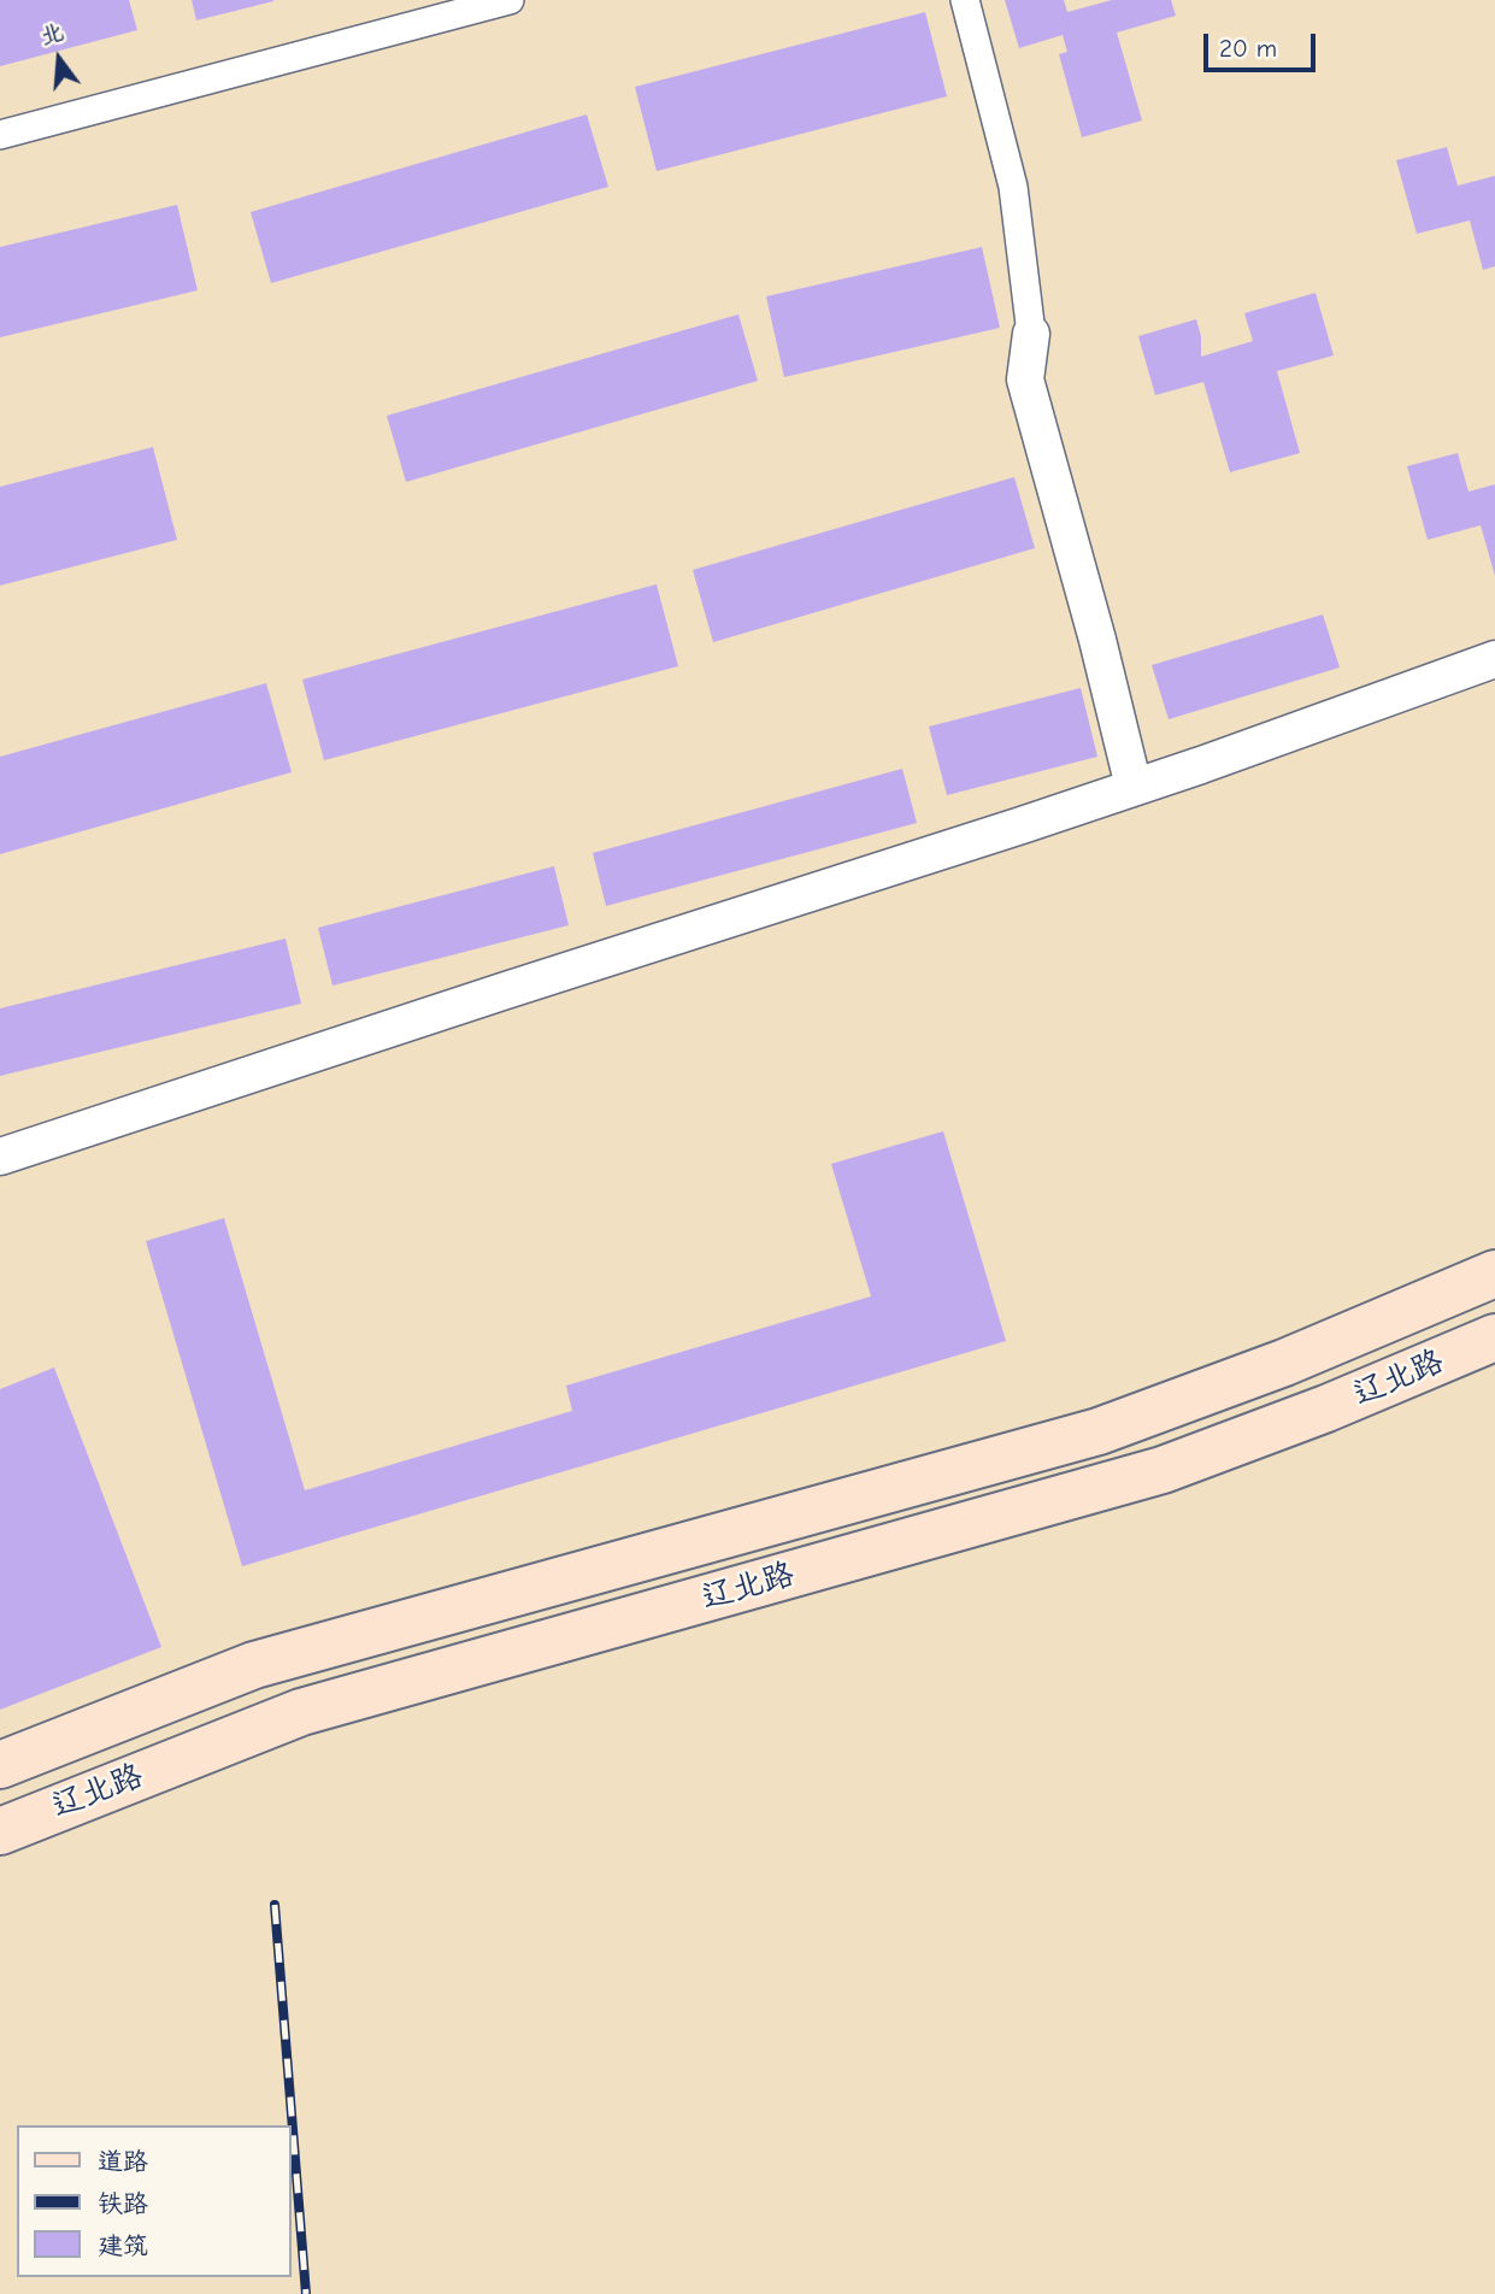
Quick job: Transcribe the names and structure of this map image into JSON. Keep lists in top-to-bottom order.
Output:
{
  "streets": {
    "main road": ["辽北路"]
  },
  "legend": ["道路", "铁路", "建筑"],
  "scale_bar": "20 m",
  "north": "top"
}
